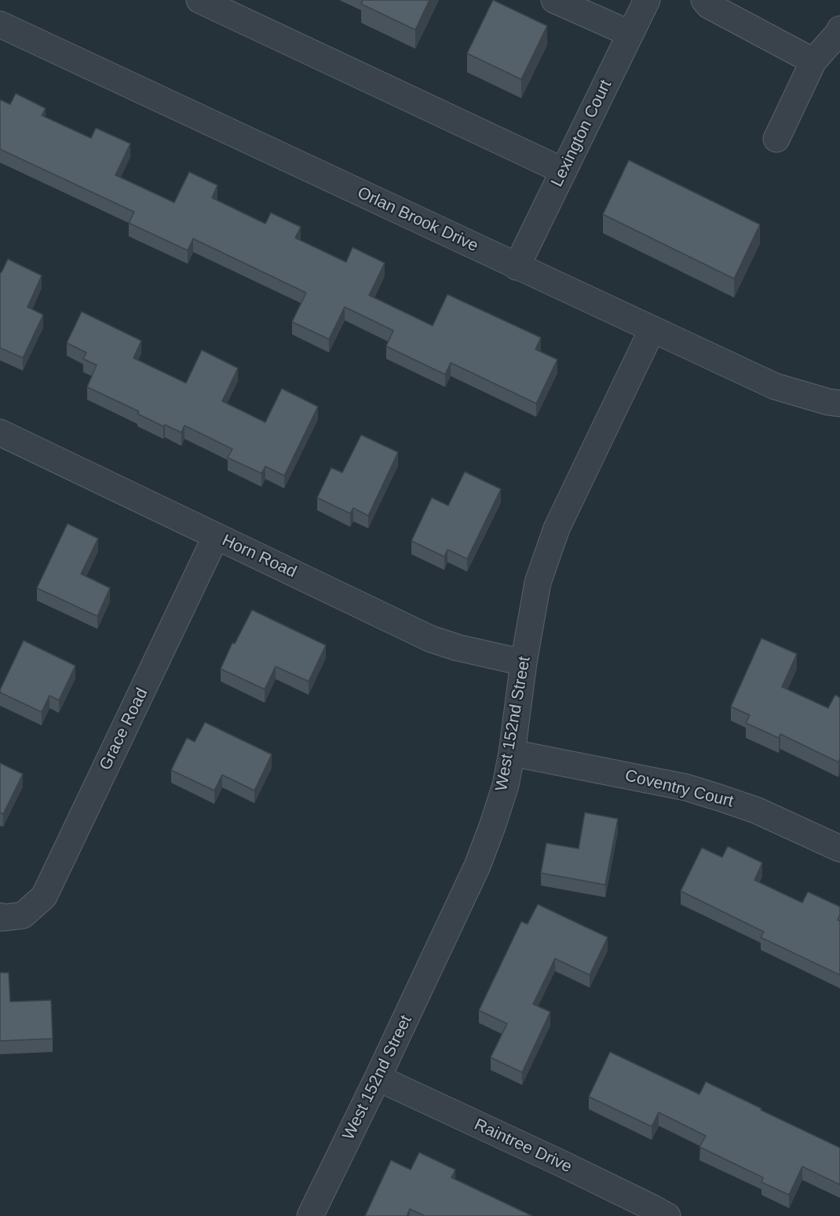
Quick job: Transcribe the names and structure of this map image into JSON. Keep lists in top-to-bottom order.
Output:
{
  "streets": {
    "street": [
      "Lexington Court",
      "Orlan Brook Drive",
      "Horn Road",
      "West 152nd Street",
      "Grace Road",
      "Coventry Court",
      "Raintree Drive"
    ]
  },
  "crossings": [
    ["Lexington Court", "Orlan Brook Drive"],
    ["Orlan Brook Drive", "West 152nd Street"],
    ["Horn Road", "West 152nd Street"],
    ["Horn Road", "Grace Road"],
    ["West 152nd Street", "Coventry Court"],
    ["West 152nd Street", "Raintree Drive"]
  ]
}
